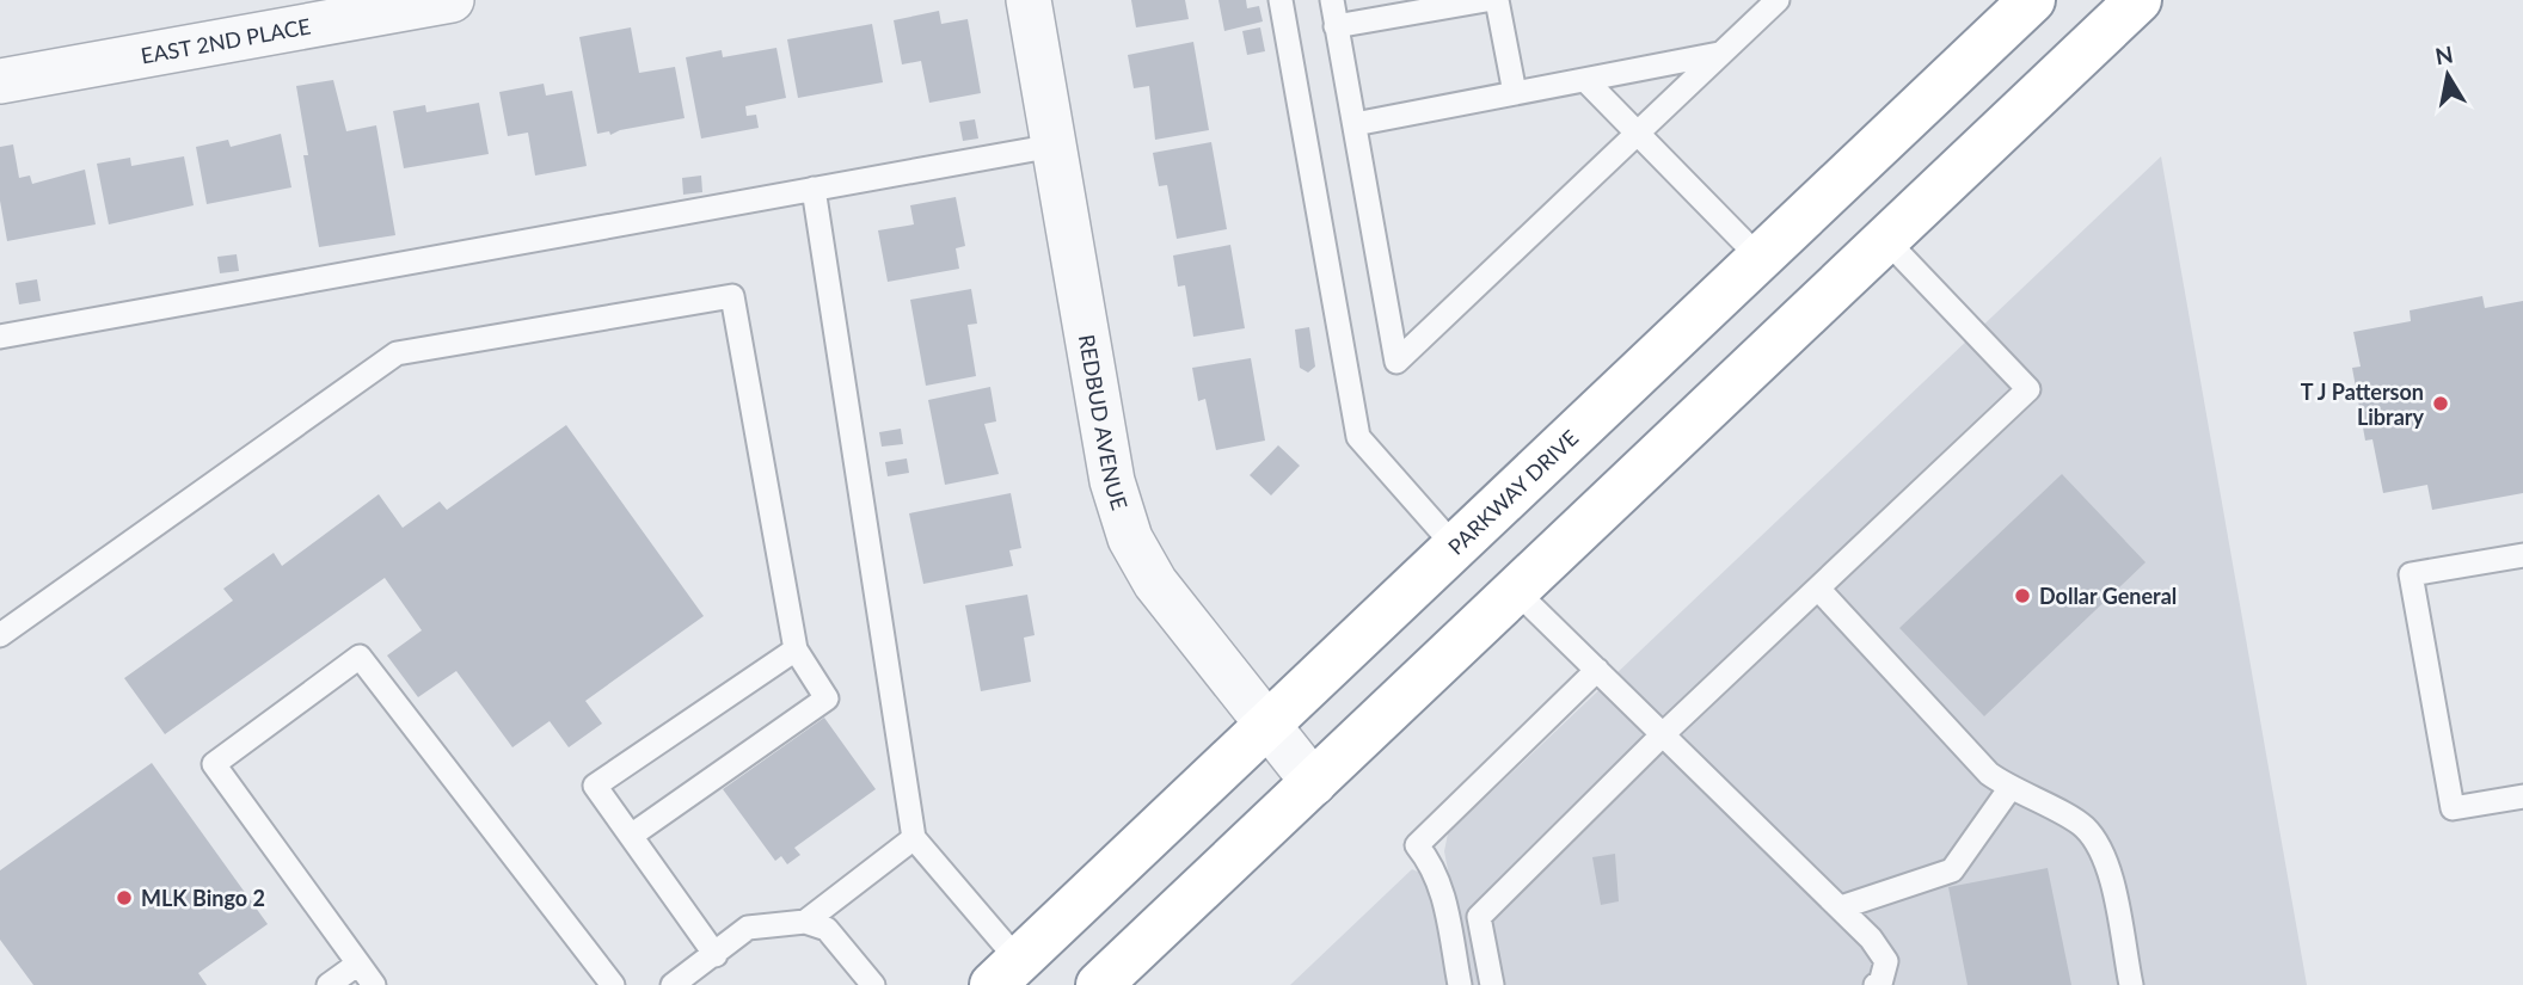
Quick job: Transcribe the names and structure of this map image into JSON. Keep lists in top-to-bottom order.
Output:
{
  "streets": {
    "highway": ["PARKWAY DRIVE"],
    "street": ["EAST 2ND PLACE", "REDBUD AVENUE"]
  },
  "crossings": [
    ["REDBUD AVENUE", "PARKWAY DRIVE"]
  ],
  "places": ["T J Patterson Library", "Dollar General", "MLK Bingo 2"],
  "north": "top"
}
